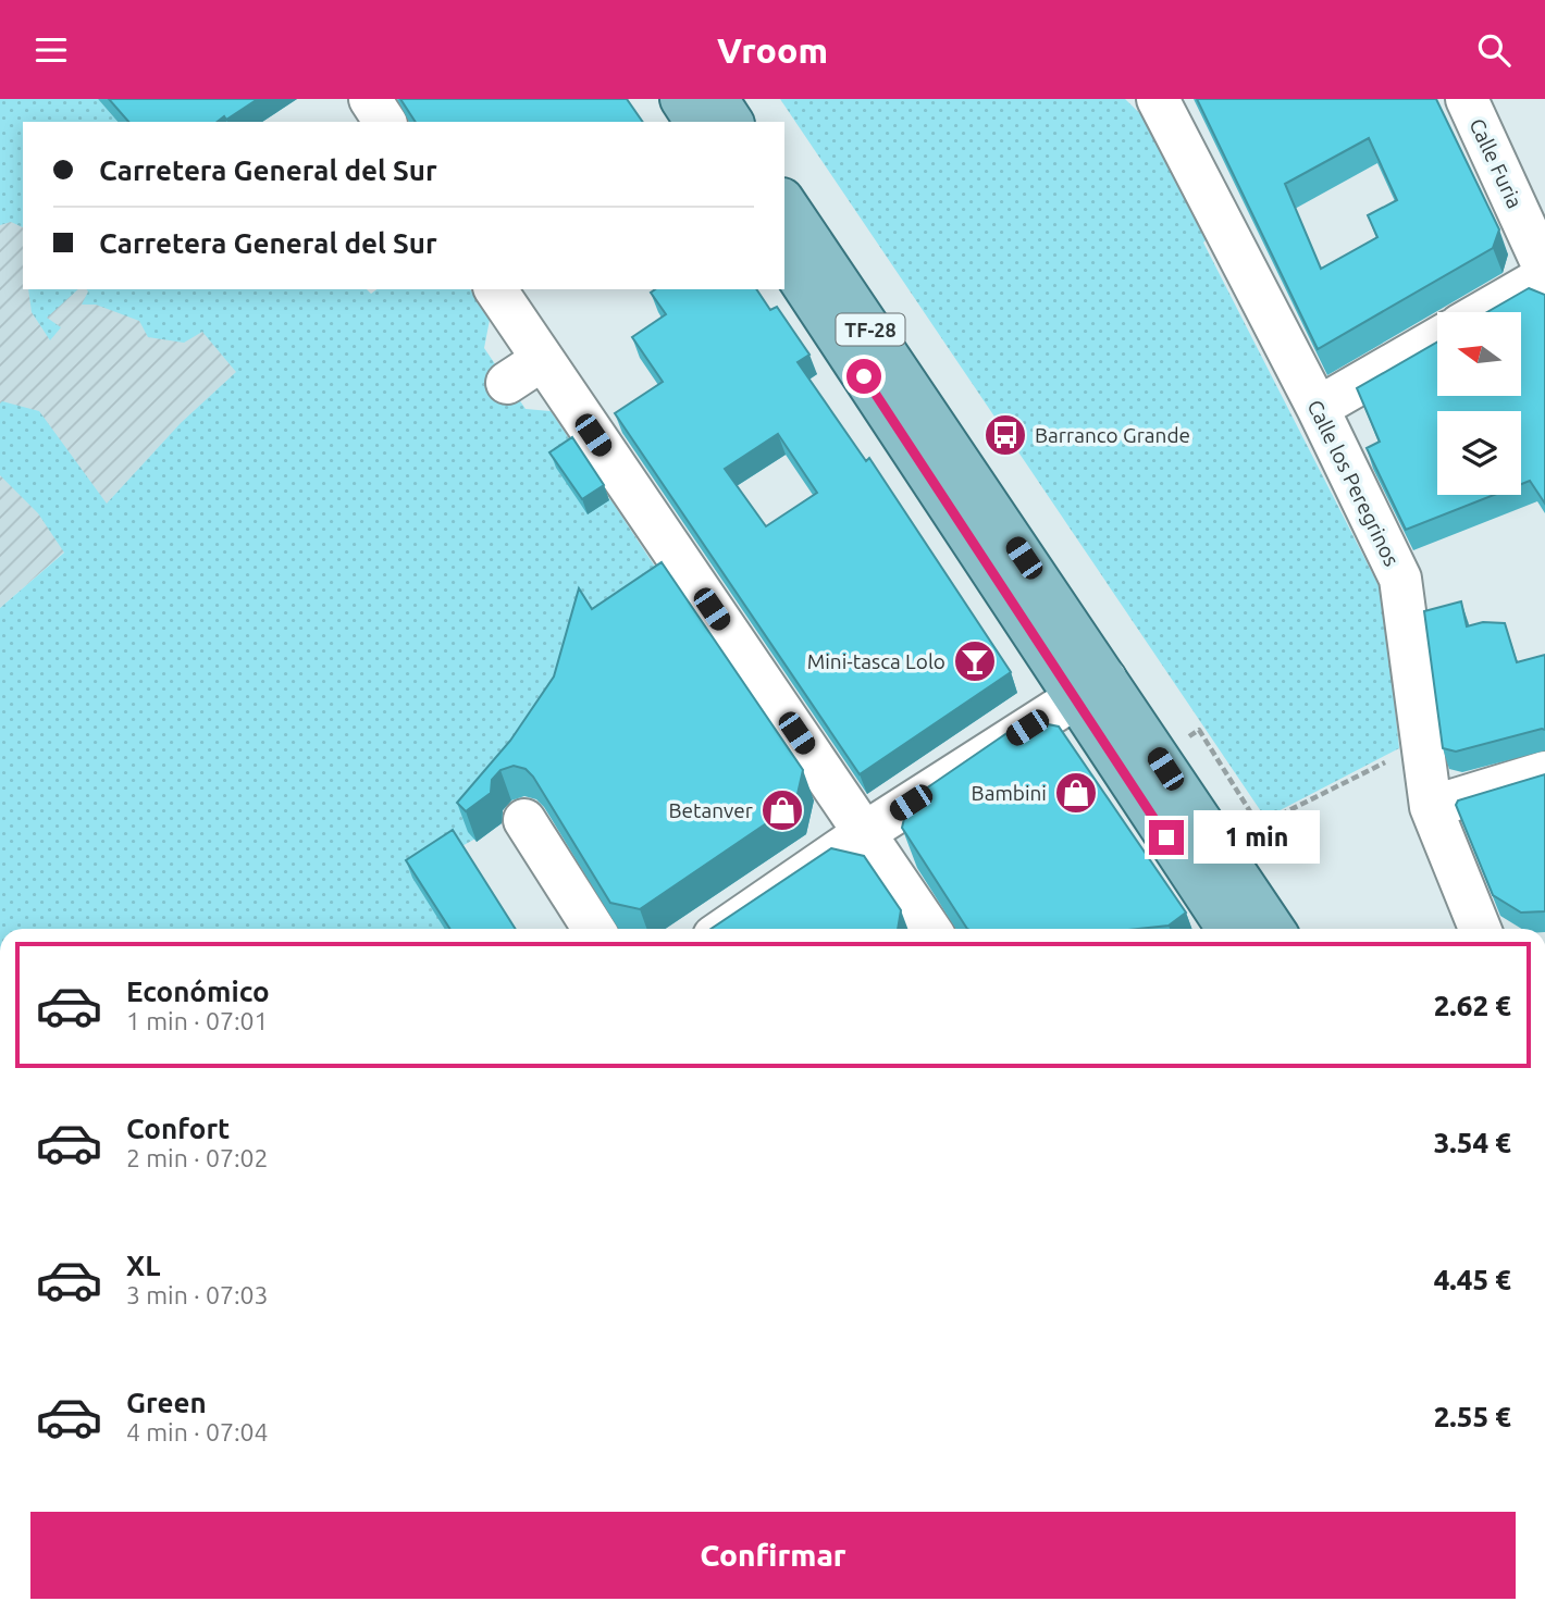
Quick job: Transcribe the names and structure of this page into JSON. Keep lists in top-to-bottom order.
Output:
{
  "streets": {
    "main road": ["TF-28"],
    "street": ["Calle Furia", "Calle los Peregrinos"]
  },
  "places": {
    "bus stop": ["Barranco Grande"],
    "bar": ["Mini-tasca Lolo"],
    "shop": ["Bambini", "Betanver"]
  },
  "north": "left",
  "page": {
    "header": "Vroom",
    "banner": ["Carretera General del Sur", "Carretera General del Sur"],
    "bubble": "1 min",
    "list": [
      {
        "name": "Económico",
        "note": "1 min · 07:01",
        "value": "2.62 €"
      },
      {
        "name": "Confort",
        "note": "2 min · 07:02",
        "value": "3.54 €"
      },
      {
        "name": "XL",
        "note": "3 min · 07:03",
        "value": "4.45 €"
      },
      {
        "name": "Green",
        "note": "4 min · 07:04",
        "value": "2.55 €"
      }
    ],
    "buttons": "Confirmar"
  }
}
